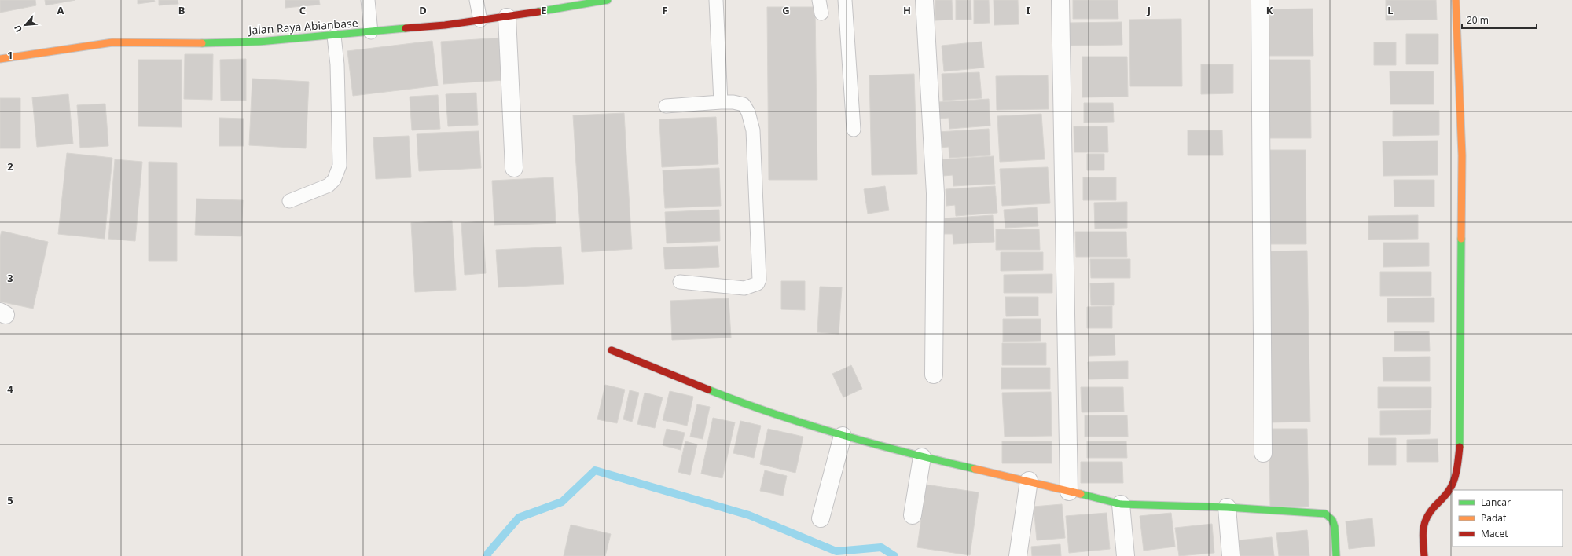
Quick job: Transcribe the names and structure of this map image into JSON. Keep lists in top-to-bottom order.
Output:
{
  "streets": {
    "street": ["Jalan Raya Abianbase"]
  },
  "legend": ["Lancar", "Padat", "Macet"],
  "scale_bar": "20 m",
  "north": "bottom left",
  "grid": {
    "columns": [
      "A",
      "B",
      "C",
      "D",
      "E",
      "F",
      "G",
      "H",
      "I",
      "J",
      "K",
      "L"
    ],
    "rows": [
      "1",
      "2",
      "3",
      "4",
      "5"
    ]
  }
}
